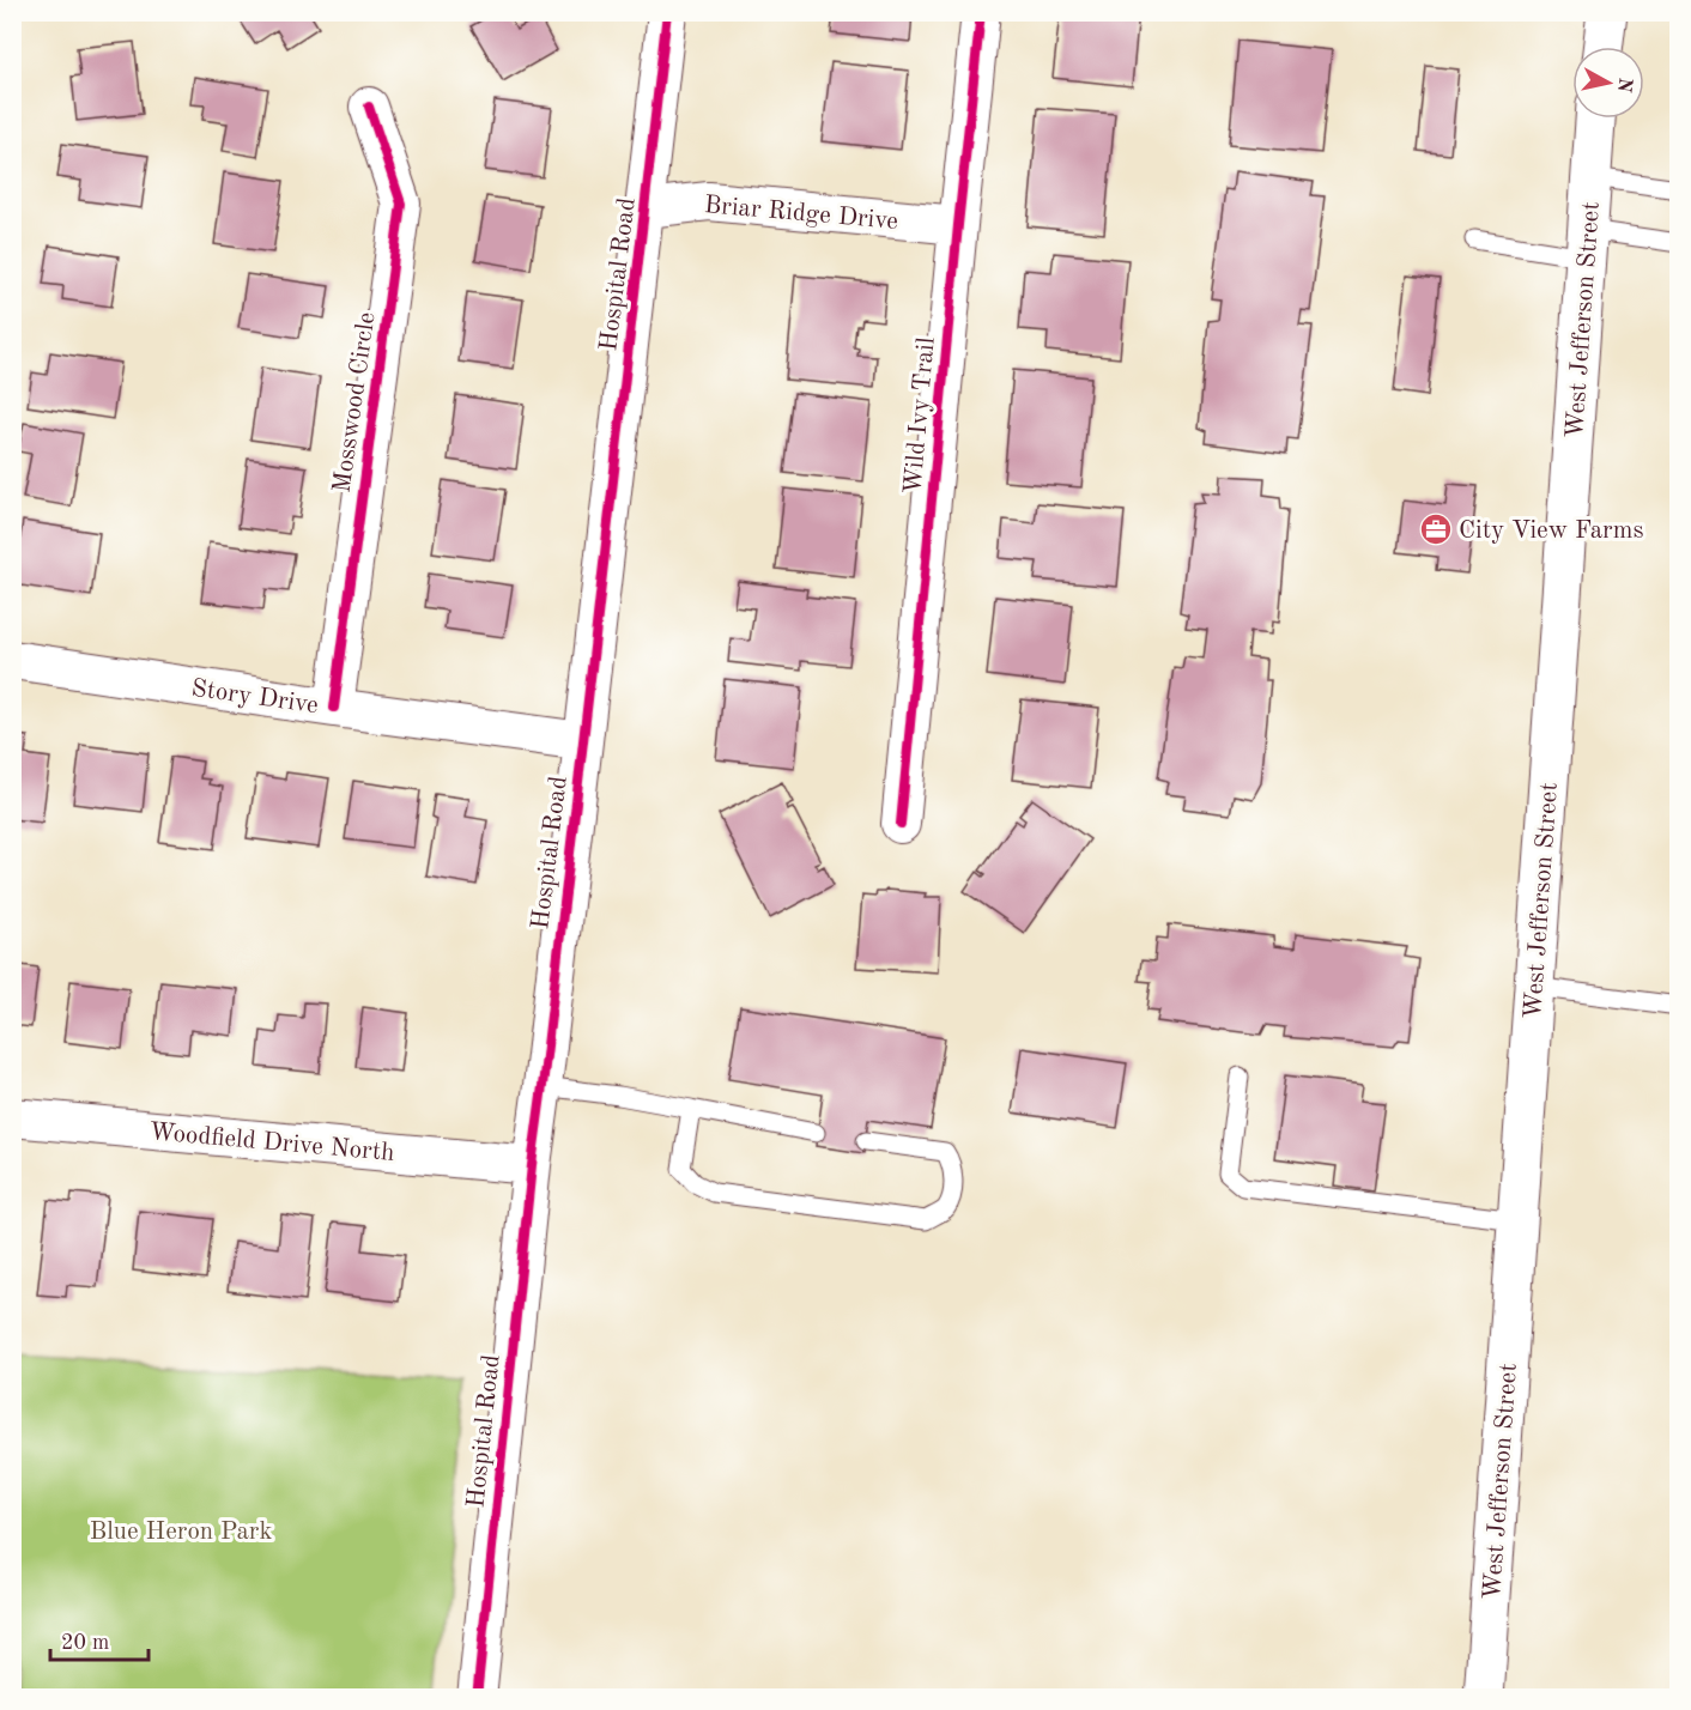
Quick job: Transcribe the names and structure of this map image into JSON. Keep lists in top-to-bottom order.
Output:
{
  "streets": {
    "main road": ["West Jefferson Street"],
    "street": [
      "Briar Ridge Drive",
      "Hospital Road",
      "Mosswood Circle",
      "Wild Ivy Trail",
      "Story Drive",
      "Woodfield Drive North"
    ]
  },
  "crossings": [
    ["Briar Ridge Drive", "Hospital Road"],
    ["Briar Ridge Drive", "Wild Ivy Trail"],
    ["Hospital Road", "Story Drive"],
    ["Hospital Road", "Woodfield Drive North"],
    ["Mosswood Circle", "Story Drive"]
  ],
  "parks": ["Blue Heron Park"],
  "places": {
    "office": ["City View Farms"]
  },
  "scale_bar": "20 m",
  "north": "right"
}
